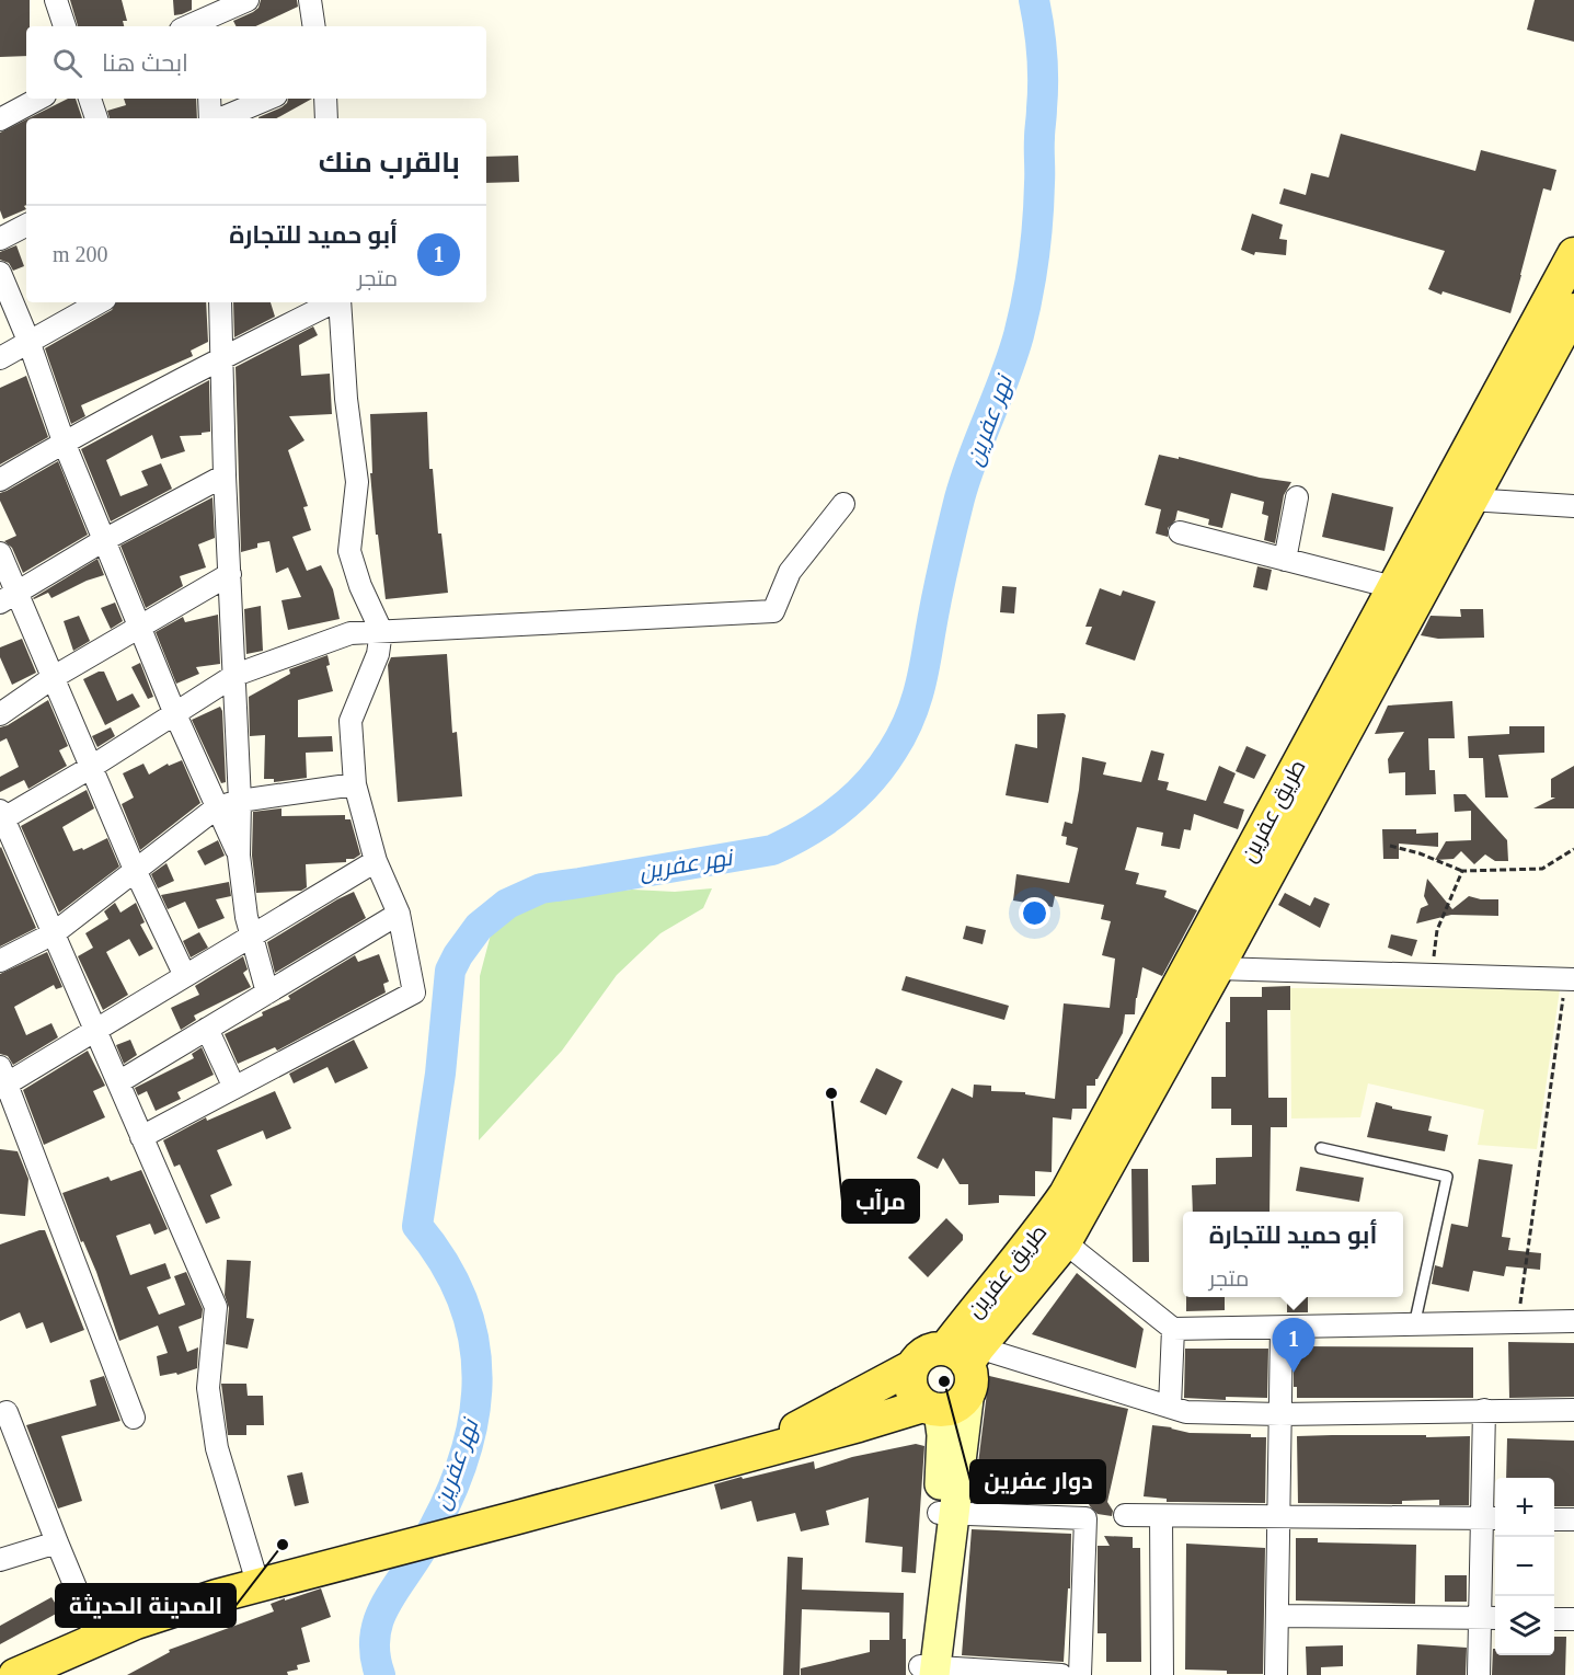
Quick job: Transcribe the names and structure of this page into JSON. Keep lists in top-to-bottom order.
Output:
{
  "streets": {
    "main road": ["طريق عفرين"]
  },
  "water": ["نهر عفرين"],
  "places": ["مرآب", "دوار عفرين", "المدينة الحديثة"],
  "page": {
    "search": "ابحث هنا",
    "heading": "بالقرب منك",
    "list": [
      {
        "mark": "1",
        "name": "أبو حميد للتجارة",
        "note": "متجر",
        "value": "200 m"
      }
    ],
    "popup": ["أبو حميد للتجارة", "متجر"],
    "pins": "1",
    "map_buttons": ["+", "−"]
  }
}
